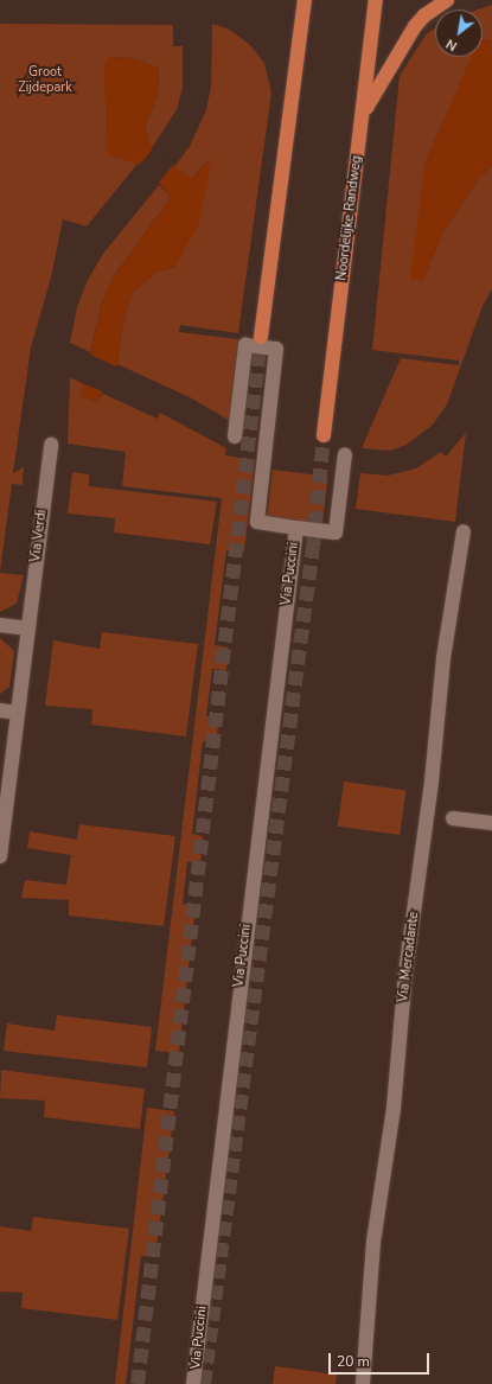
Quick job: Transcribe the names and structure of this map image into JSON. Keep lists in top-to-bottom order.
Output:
{
  "streets": {
    "main road": ["Noordelijke Randweg"],
    "street": ["Via Verdi", "Via Puccini", "Via Mercadante"]
  },
  "parks": ["Groot Zijdepark"],
  "scale_bar": "20 m",
  "north": "bottom left"
}
